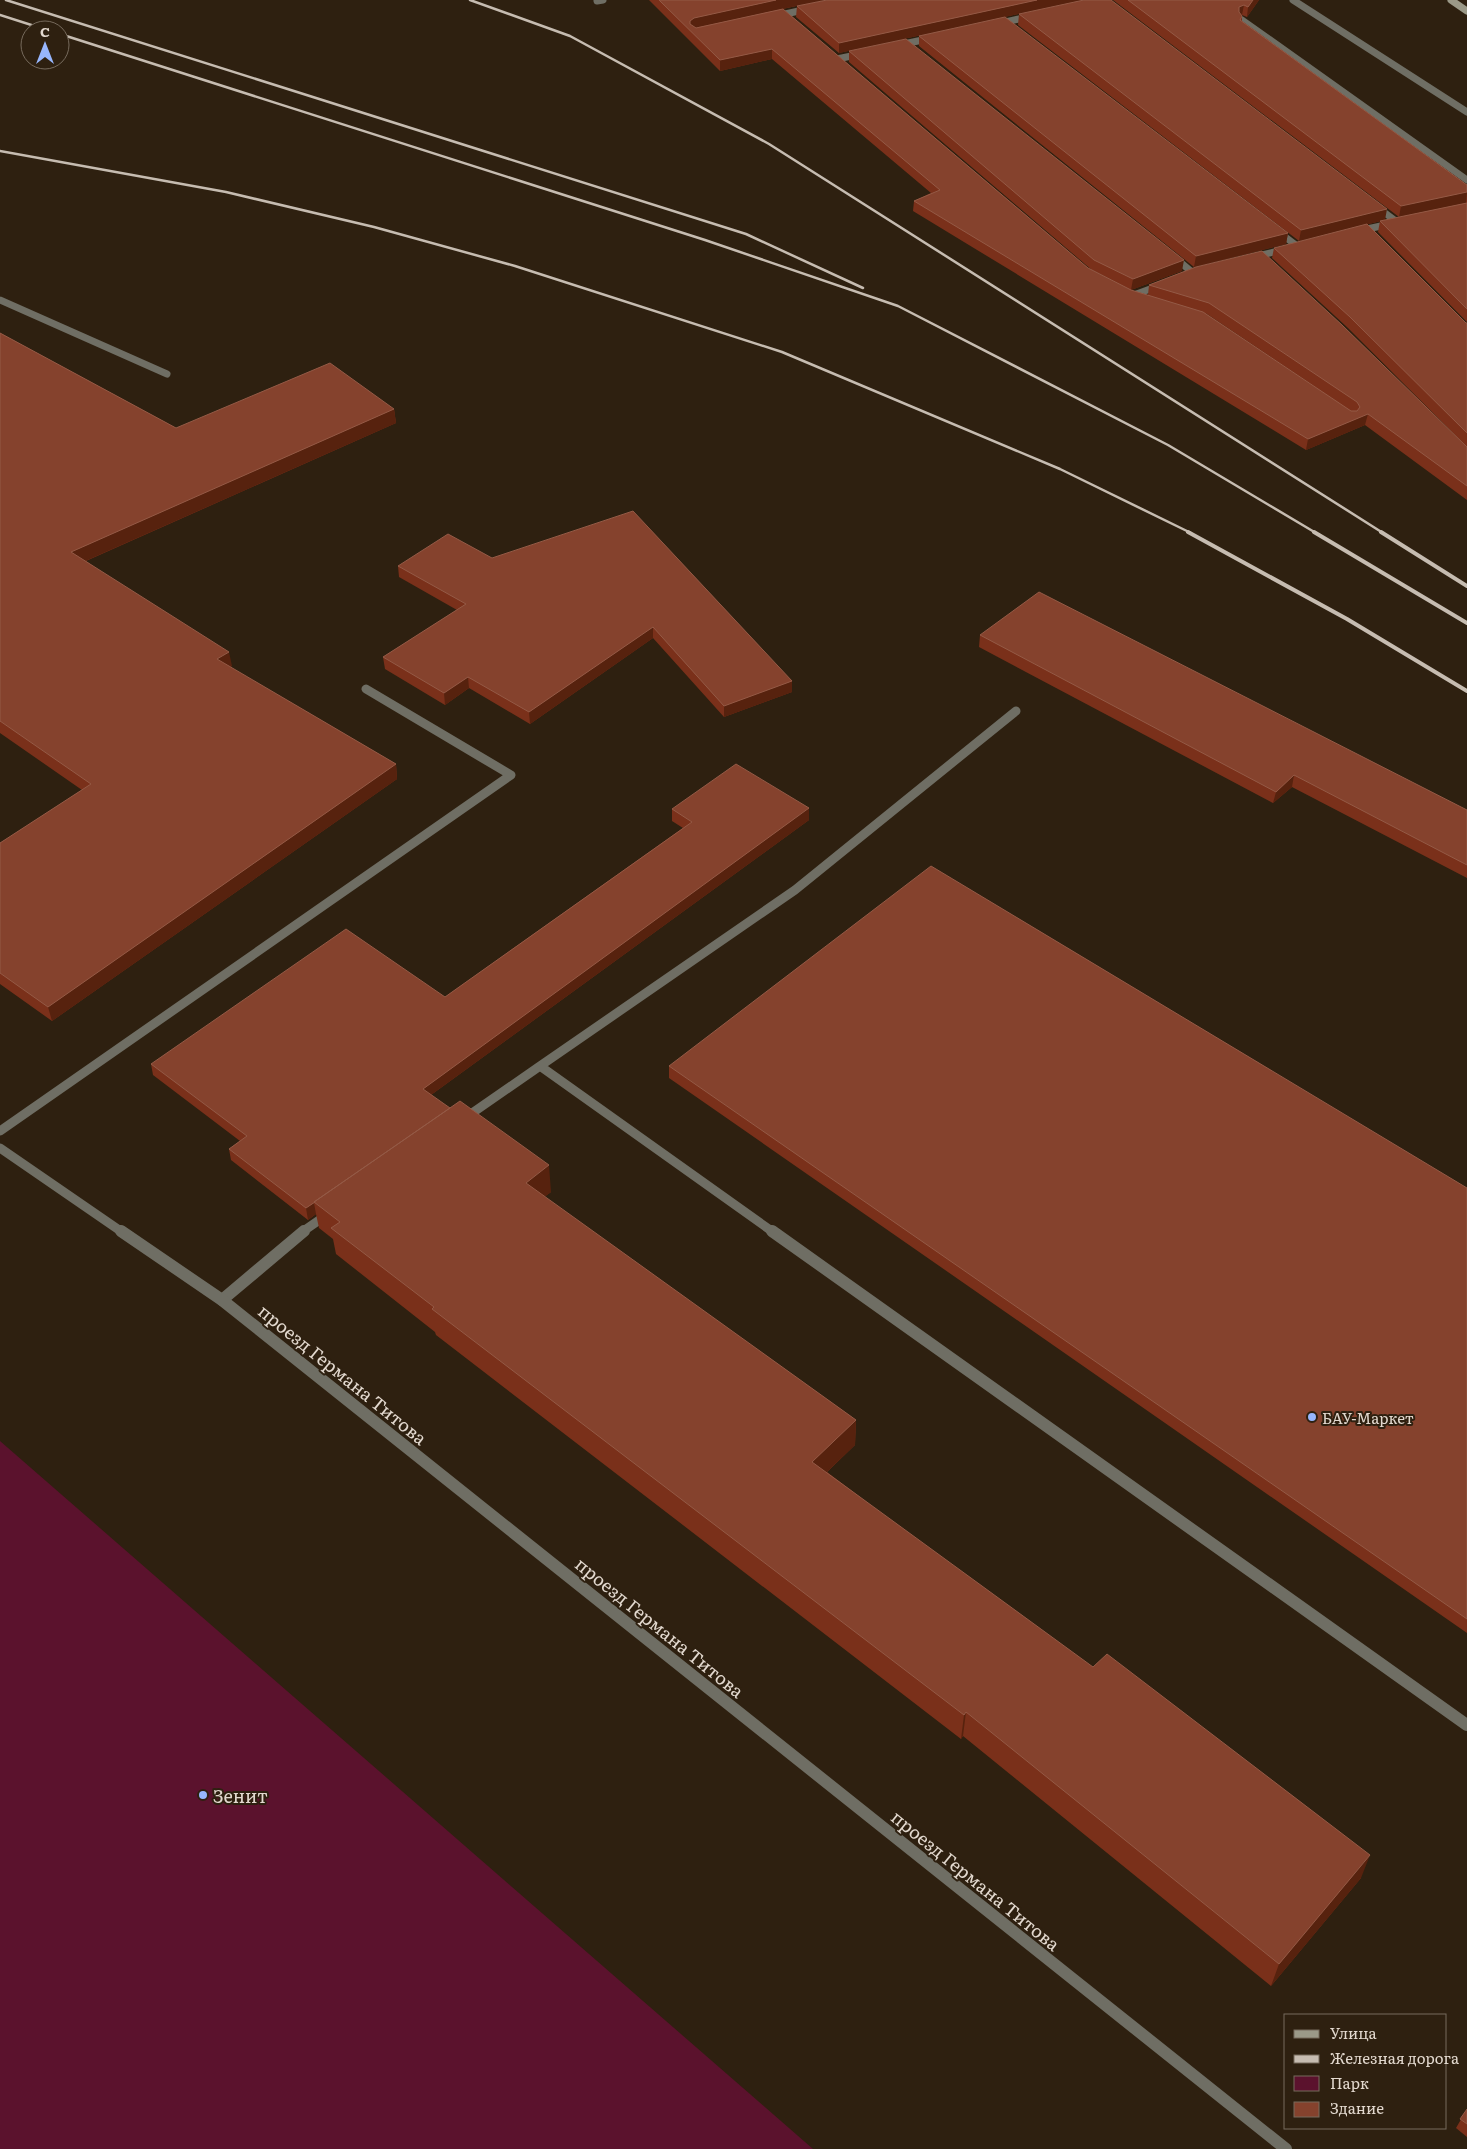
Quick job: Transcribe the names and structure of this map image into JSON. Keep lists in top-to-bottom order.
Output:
{
  "streets": {
    "street": ["проезд Германа Титова"]
  },
  "places": ["БАУ-Маркет", "Зенит"],
  "legend": [
    "Улица",
    "Железная дорога",
    "Парк",
    "Здание"
  ],
  "north": "top"
}
